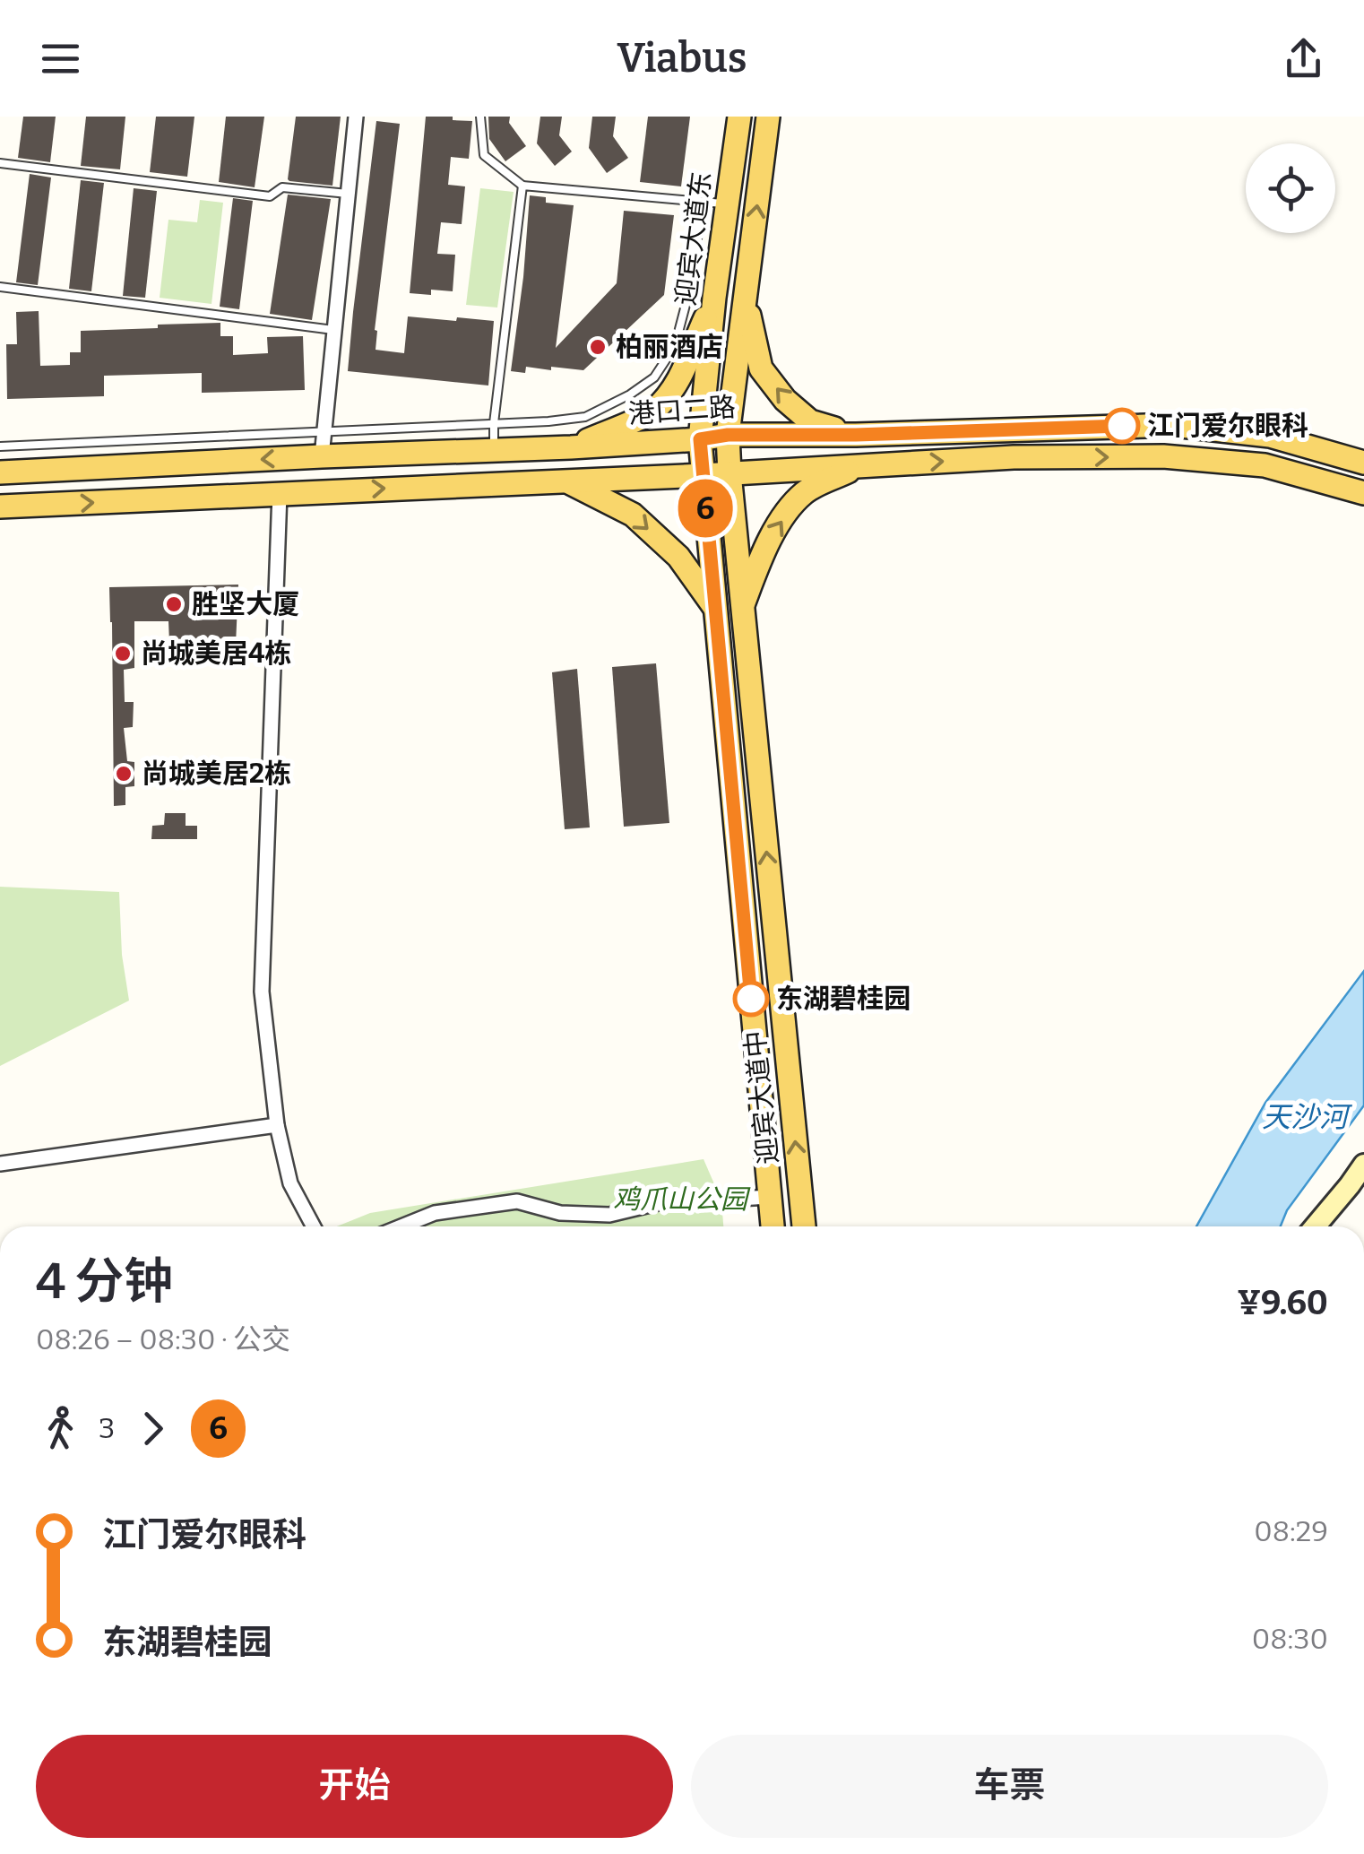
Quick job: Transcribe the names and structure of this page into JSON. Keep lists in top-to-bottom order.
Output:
{
  "streets": {
    "main road": ["迎宾大道东", "港口二路", "迎宾大道中"]
  },
  "crossings": [
    ["迎宾大道东", "港口二路"],
    ["迎宾大道东", "迎宾大道中"]
  ],
  "water": ["天沙河"],
  "parks": ["鸡爪山公园"],
  "places": [
    "柏丽酒店",
    "江门爱尔眼科",
    "胜坚大厦",
    "尚城美居4栋",
    "尚城美居2栋",
    "东湖碧桂园"
  ],
  "lines": ["bus line 6"],
  "page": {
    "header": "Viabus",
    "on_map": "6",
    "heading": ["4 分钟", "08:26 – 08:30 · 公交", "¥9.60"],
    "legs": ["3", "6"],
    "list": [
      {
        "name": "江门爱尔眼科",
        "value": "08:29"
      },
      {
        "name": "东湖碧桂园",
        "value": "08:30"
      }
    ],
    "buttons": ["开始", "车票"]
  }
}
